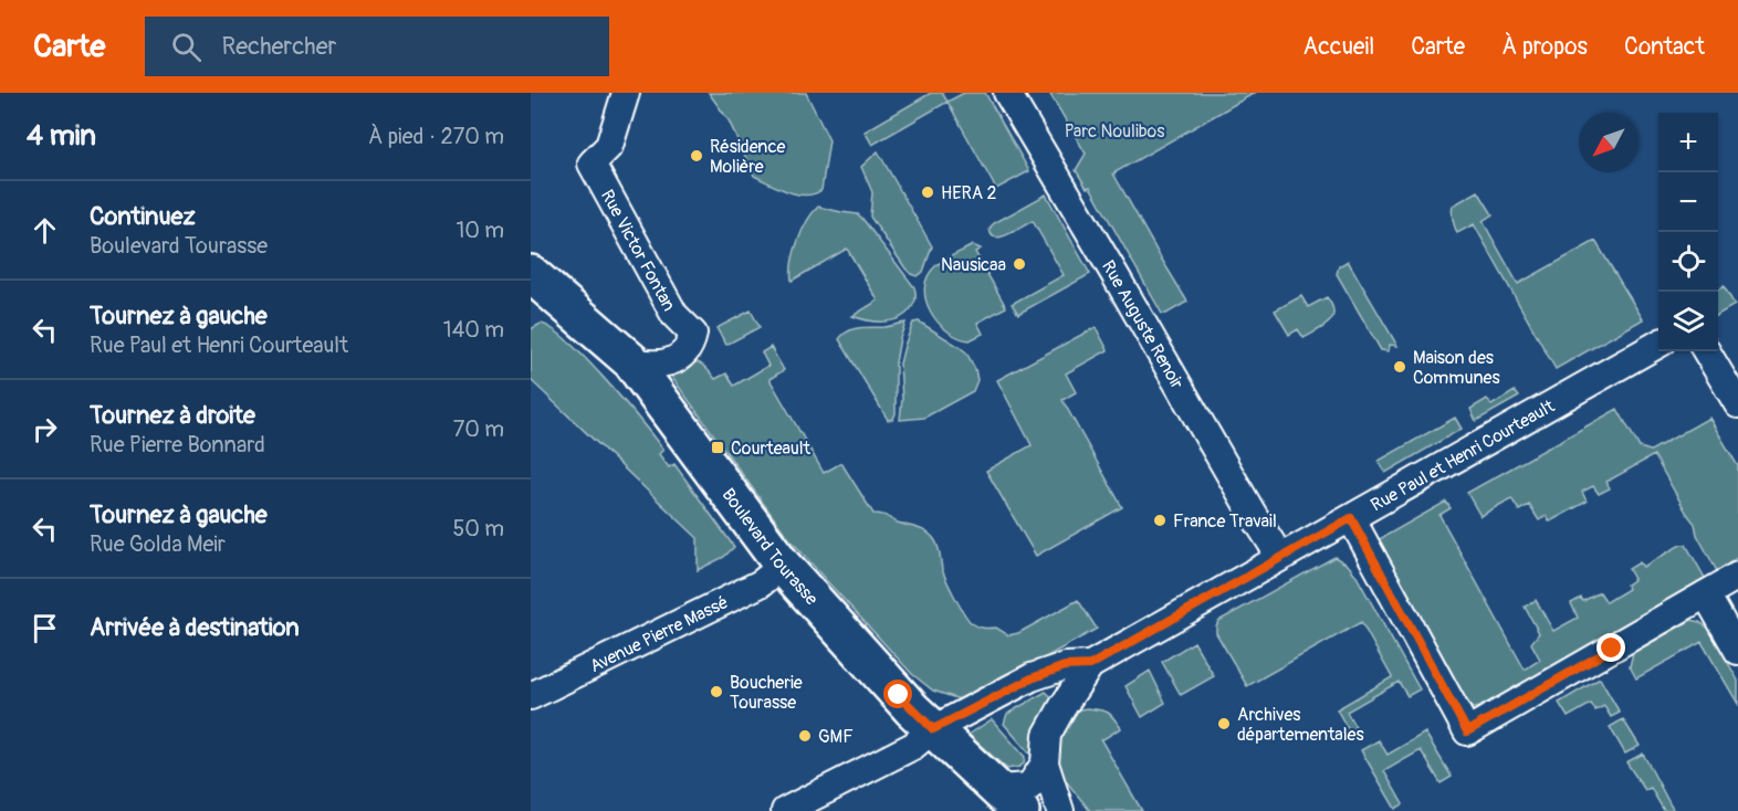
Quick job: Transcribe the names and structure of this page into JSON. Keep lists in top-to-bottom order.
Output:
{
  "streets": {
    "main road": ["Boulevard Tourasse"],
    "street": [
      "Rue Victor Fontan",
      "Rue Auguste Renoir",
      "Rue Paul et Henri Courteault",
      "Avenue Pierre Massé"
    ]
  },
  "crossings": [
    ["Rue Victor Fontan", "Boulevard Tourasse"],
    ["Rue Auguste Renoir", "Rue Paul et Henri Courteault"],
    ["Rue Paul et Henri Courteault", "Boulevard Tourasse"],
    ["Boulevard Tourasse", "Avenue Pierre Massé"]
  ],
  "parks": ["Parc Noulibos"],
  "places": {
    "other": [
      "Résidence Molière",
      "HERA 2",
      "Nausicaa",
      "Maison des Communes",
      "France Travail",
      "Boucherie Tourasse",
      "Archives départementales",
      "GMF"
    ],
    "transit": ["Courteault"]
  },
  "north": "bottom left",
  "page": {
    "header": "Carte",
    "search": "Rechercher",
    "nav": [
      "Accueil",
      "Carte",
      "À propos",
      "Contact"
    ],
    "heading": ["4 min", "À pied · 270 m"],
    "map_buttons": ["+", "−"],
    "list": [
      ["Continuez", "Boulevard Tourasse", "10 m"],
      ["Tournez à gauche", "Rue Paul et Henri Courteault", "140 m"],
      ["Tournez à droite", "Rue Pierre Bonnard", "70 m"],
      ["Tournez à gauche", "Rue Golda Meir", "50 m"],
      "Arrivée à destination"
    ]
  }
}
